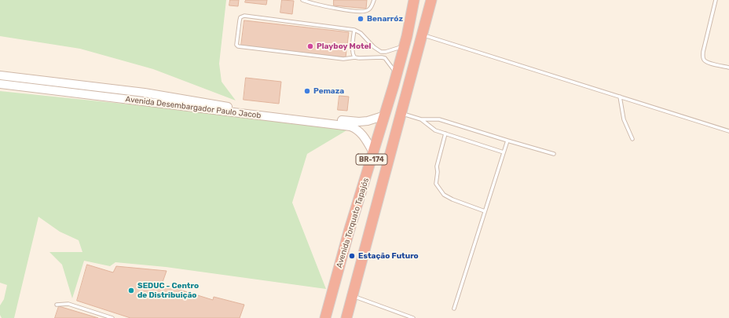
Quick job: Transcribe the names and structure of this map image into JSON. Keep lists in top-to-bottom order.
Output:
{
  "streets": {
    "highway": ["BR-174", "Avenida Torquato Tapajós"],
    "street": ["Avenida Desembargador Paulo Jacob"]
  },
  "crossings": [
    ["Avenida Desembargador Paulo Jacob", "Avenida Torquato Tapajós"]
  ],
  "places": [
    "Benarróz",
    "Playboy Motel",
    "Pemaza",
    "Estação Futuro",
    "SEDUC - Centro de Distribuição"
  ]
}
